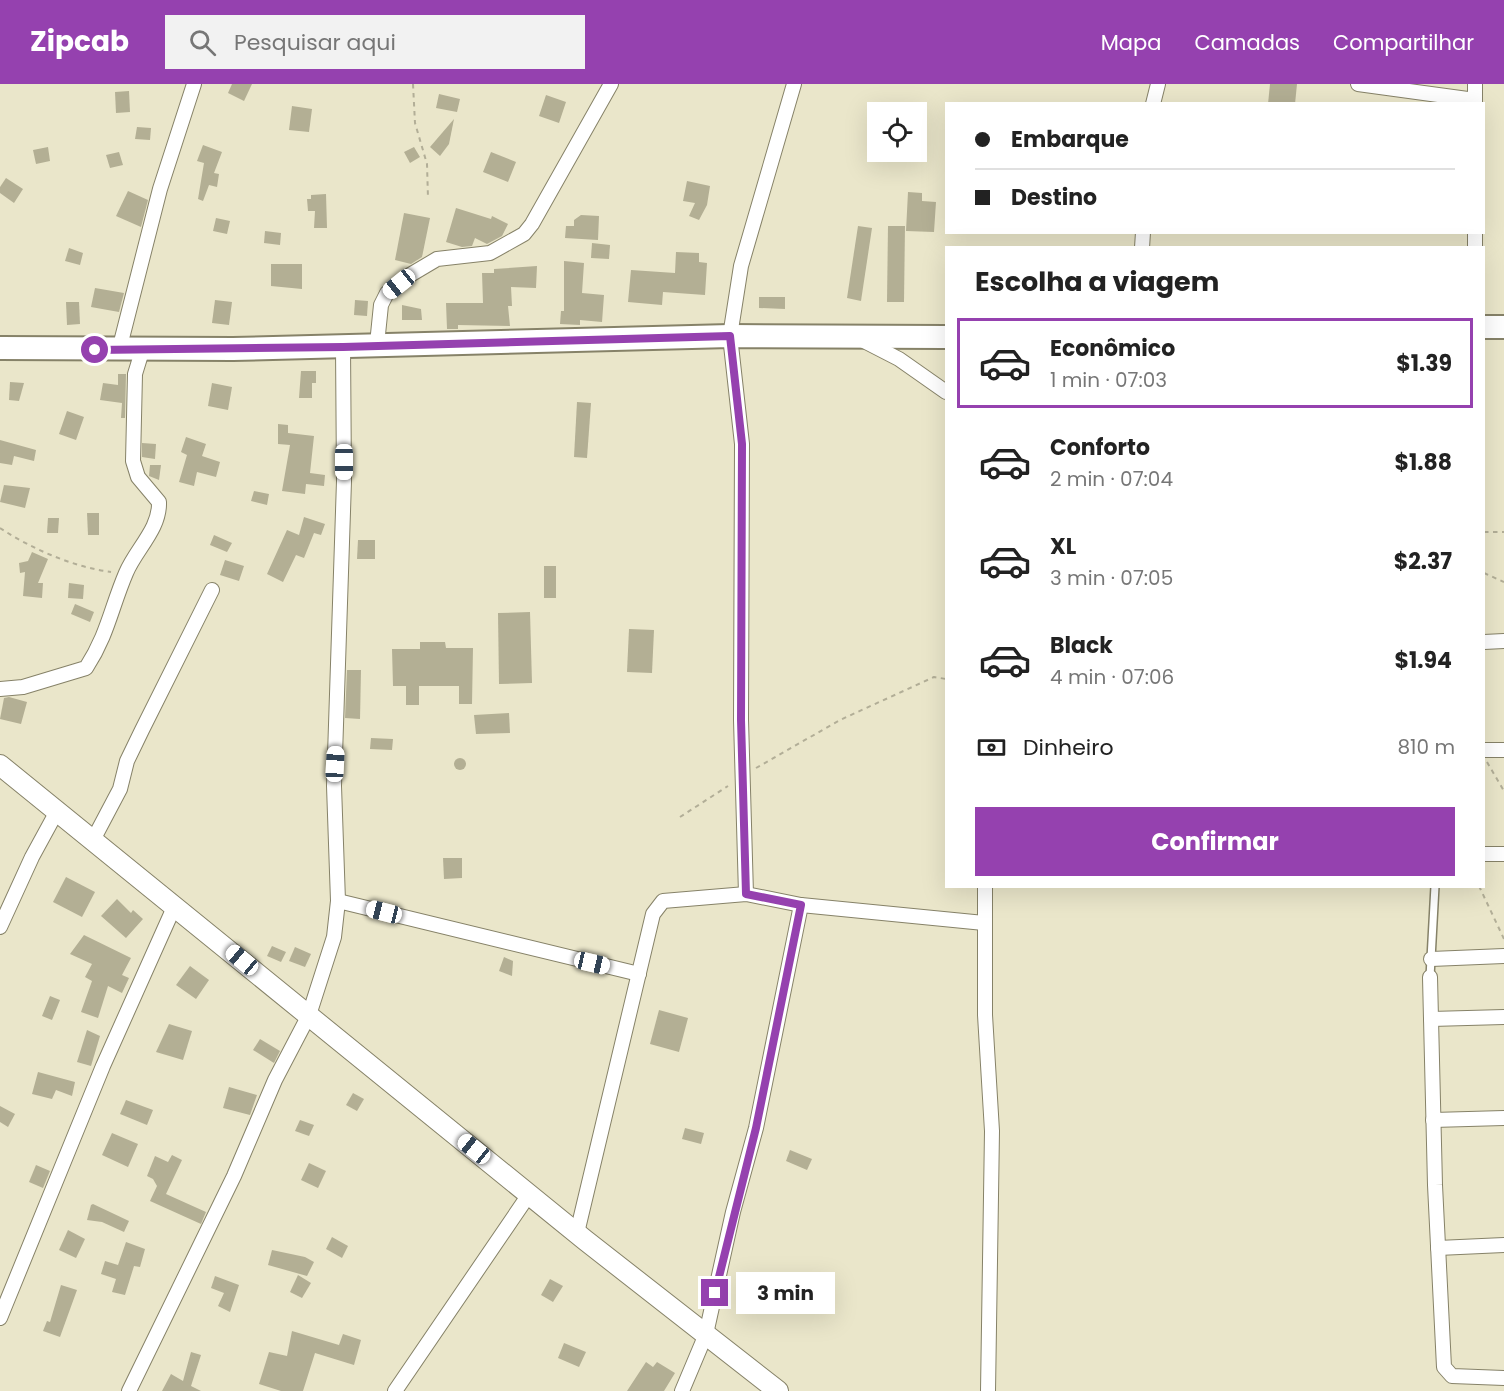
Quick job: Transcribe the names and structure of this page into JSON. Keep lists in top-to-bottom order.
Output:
{
  "page": {
    "header": "Zipcab",
    "search": "Pesquisar aqui",
    "nav": ["Mapa", "Camadas", "Compartilhar"],
    "banner": ["Embarque", "Destino"],
    "heading": "Escolha a viagem",
    "list": [
      {
        "name": "Econômico",
        "note": "1 min · 07:03",
        "value": "$1.39"
      },
      {
        "name": "Conforto",
        "note": "2 min · 07:04",
        "value": "$1.88"
      },
      {
        "name": "XL",
        "note": "3 min · 07:05",
        "value": "$2.37"
      },
      {
        "name": "Black",
        "note": "4 min · 07:06",
        "value": "$1.94"
      }
    ],
    "pay": ["Dinheiro", "810 m"],
    "buttons": "Confirmar",
    "bubble": "3 min"
  }
}
